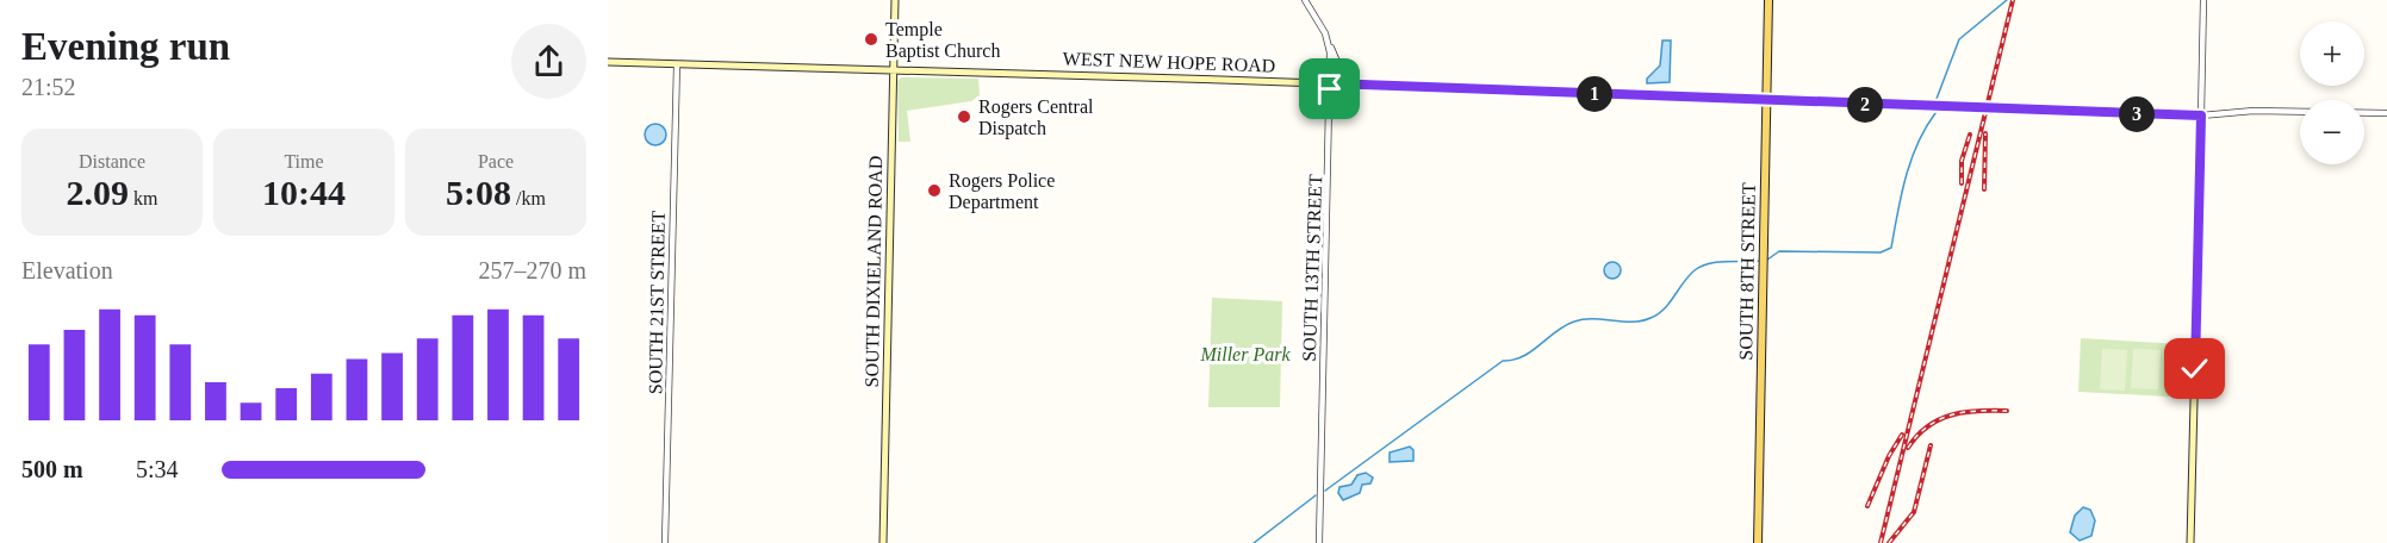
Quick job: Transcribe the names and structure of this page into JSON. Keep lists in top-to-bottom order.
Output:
{
  "streets": {
    "main road": ["WEST NEW HOPE ROAD", "SOUTH DIXIELAND ROAD", "SOUTH 8TH STREET"],
    "street": ["SOUTH 13TH STREET", "SOUTH 21ST STREET"]
  },
  "crossings": [
    ["WEST NEW HOPE ROAD", "SOUTH 13TH STREET"],
    ["WEST NEW HOPE ROAD", "SOUTH DIXIELAND ROAD"],
    ["WEST NEW HOPE ROAD", "SOUTH 8TH STREET"],
    ["WEST NEW HOPE ROAD", "SOUTH 21ST STREET"]
  ],
  "parks": ["Miller Park"],
  "places": ["Temple Baptist Church", "Rogers Central Dispatch", "Rogers Police Department"],
  "page": {
    "heading": ["Evening run", "21:52"],
    "map_buttons": ["+", "−"],
    "pins": ["1", "2", "3"],
    "stats": [
      ["Distance", "2.09 km"],
      ["Time", "10:44"],
      ["Pace", "5:08 /km"]
    ],
    "chart": ["Elevation", "257–270 m"],
    "list": [
      {
        "name": "500 m",
        "note": "5:34"
      }
    ]
  }
}
